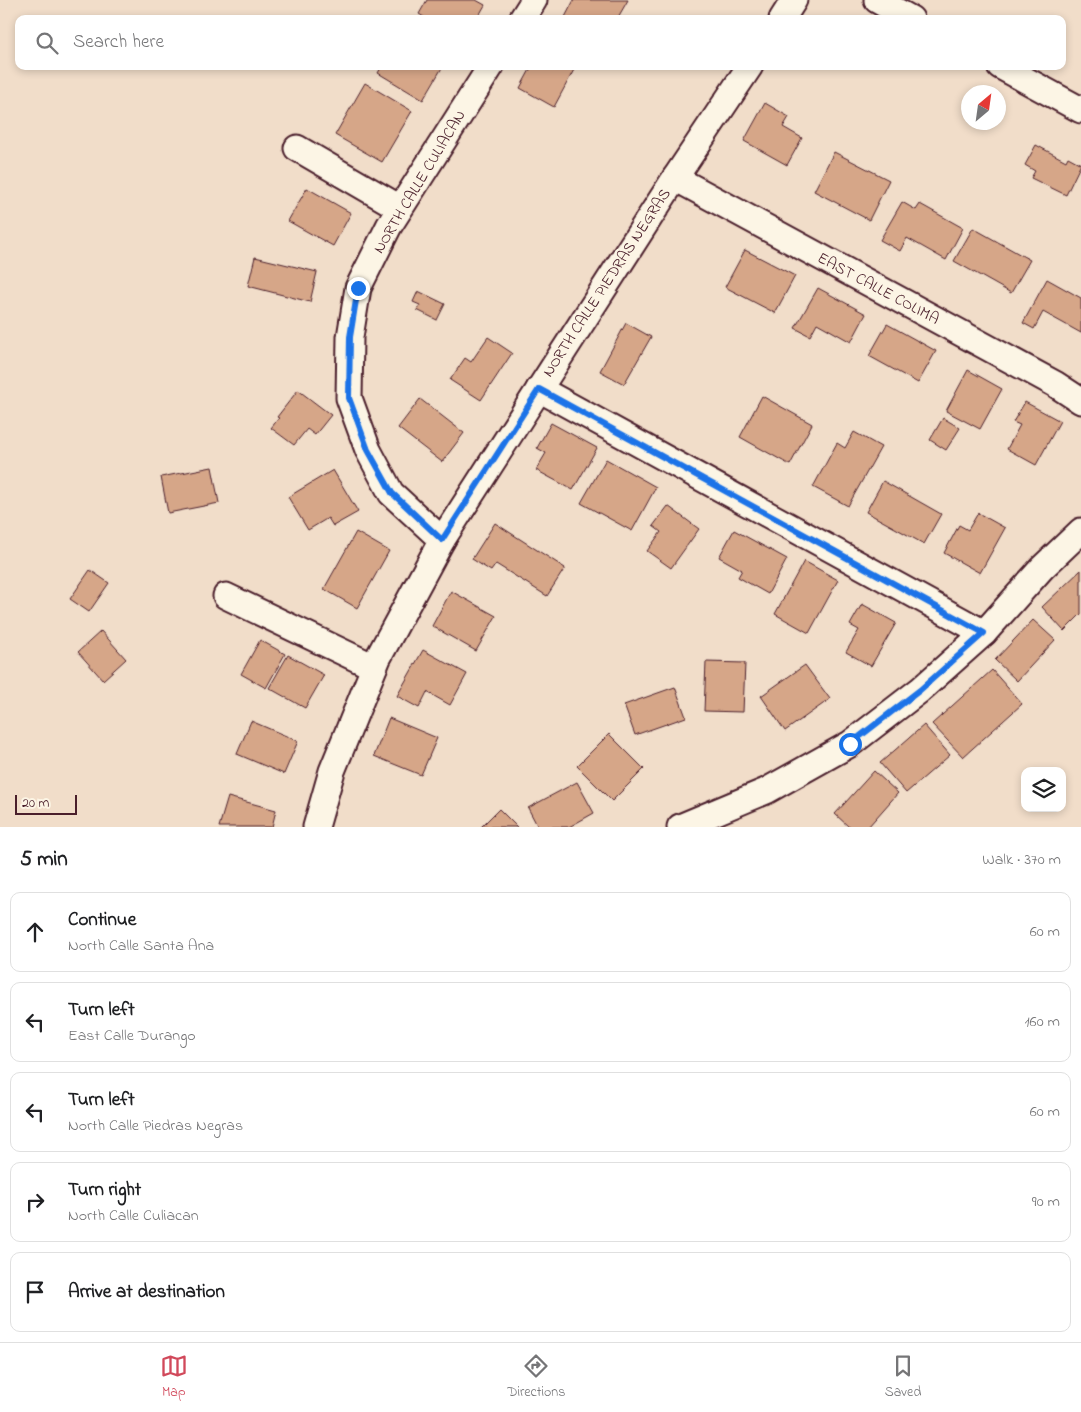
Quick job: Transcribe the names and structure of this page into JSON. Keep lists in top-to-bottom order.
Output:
{
  "streets": {
    "street": ["NORTH CALLE CULIACAN", "NORTH CALLE PIEDRAS NEGRAS", "EAST CALLE COLIMA"]
  },
  "crossings": [
    ["NORTH CALLE CULIACAN", "NORTH CALLE PIEDRAS NEGRAS"],
    ["NORTH CALLE PIEDRAS NEGRAS", "EAST CALLE COLIMA"]
  ],
  "scale_bar": "20 m",
  "north": "top right",
  "page": {
    "search": "Search here",
    "scale": "20 m",
    "heading": ["5 min", "Walk · 370 m"],
    "list": [
      ["Continue", "North Calle Santa Ana", "60 m"],
      ["Turn left", "East Calle Durango", "160 m"],
      ["Turn left", "North Calle Piedras Negras", "60 m"],
      ["Turn right", "North Calle Culiacan", "90 m"],
      "Arrive at destination"
    ],
    "nav": ["Map", "Directions", "Saved"]
  }
}
